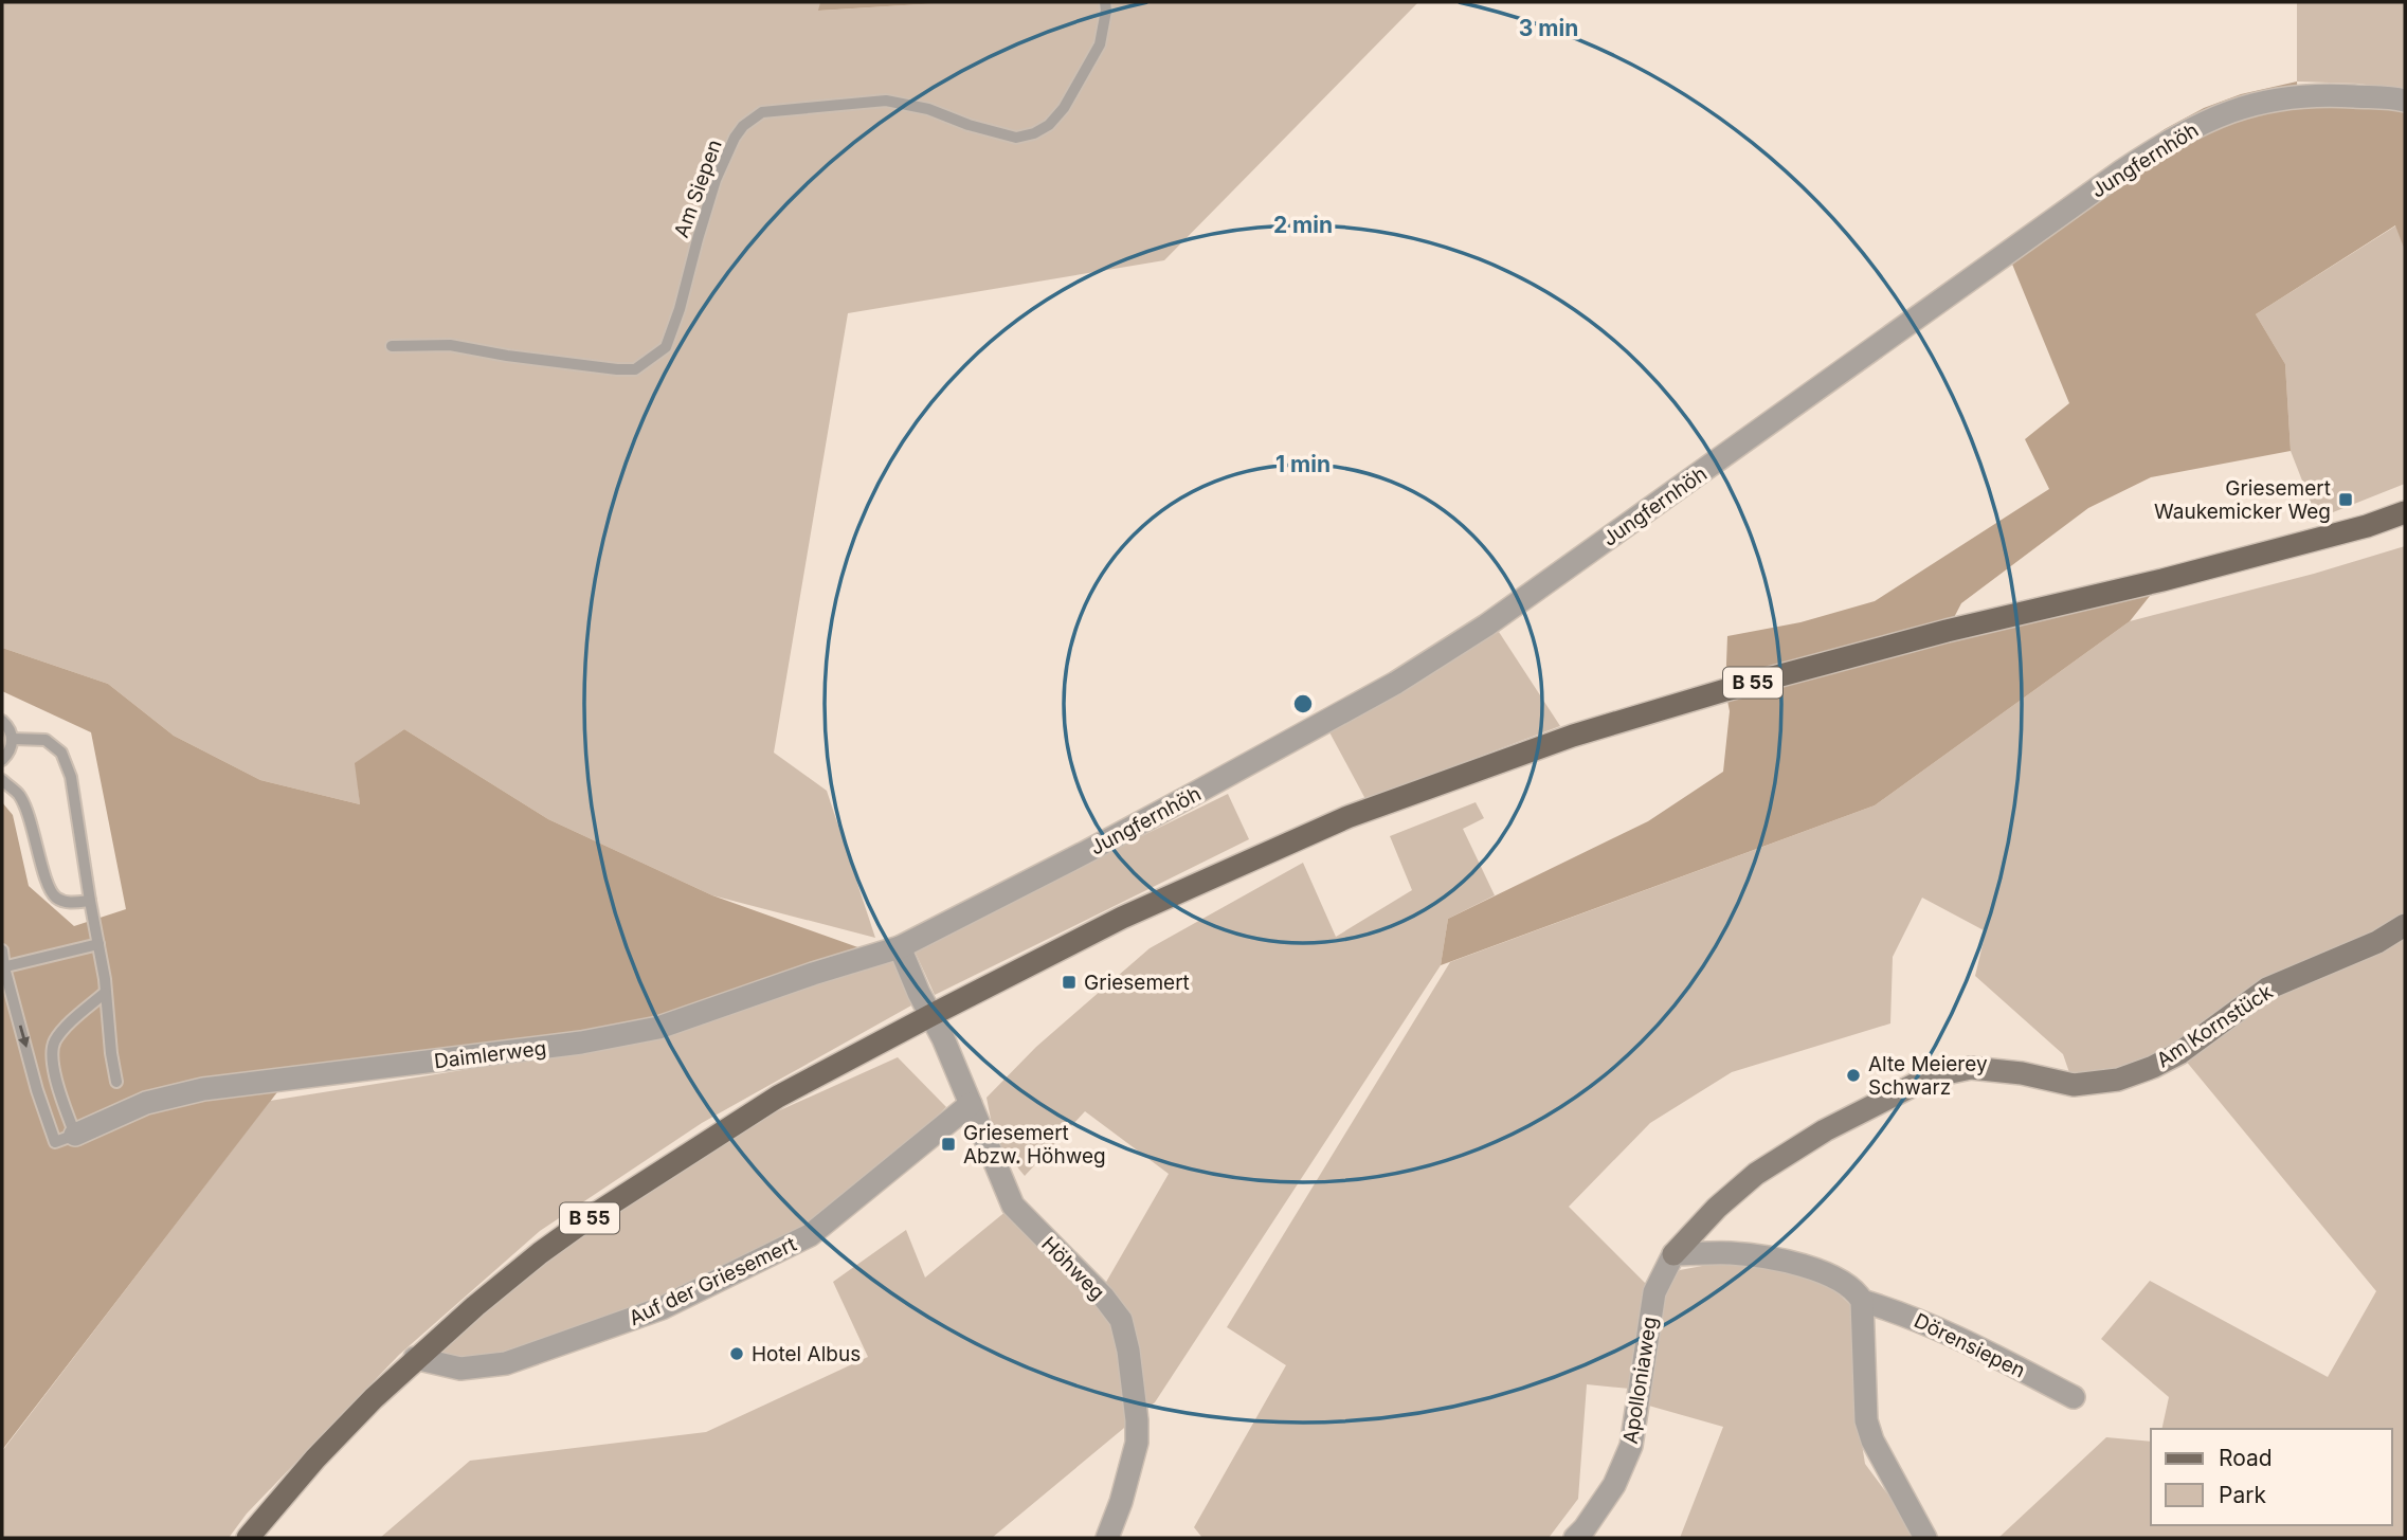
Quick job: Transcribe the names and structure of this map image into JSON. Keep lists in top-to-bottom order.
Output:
{
  "streets": {
    "main road": ["B 55"],
    "street": [
      "Jungfernhöh",
      "Am Kornstück",
      "Daimlerweg",
      "Höhweg",
      "Auf der Griesemert",
      "Dörensiepen",
      "Apolloniaweg"
    ],
    "lane": ["Am Siepen"]
  },
  "crossings": [
    ["Jungfernhöh", "Daimlerweg"],
    ["Jungfernhöh", "Höhweg"],
    ["B 55", "Höhweg"],
    ["B 55", "Auf der Griesemert"],
    ["Am Kornstück", "Dörensiepen"],
    ["Am Kornstück", "Apolloniaweg"],
    ["Daimlerweg", "Höhweg"],
    ["Höhweg", "Auf der Griesemert"],
    ["Dörensiepen", "Apolloniaweg"]
  ],
  "places": {
    "transit": ["Griesemert Waukemicker Weg", "Griesemert", "Griesemert Abzw. Höhweg"],
    "other": ["Alte Meierey Schwarz", "Hotel Albus"]
  },
  "legend": ["Road", "Park"],
  "rings": ["3 min", "2 min", "1 min"]
}
